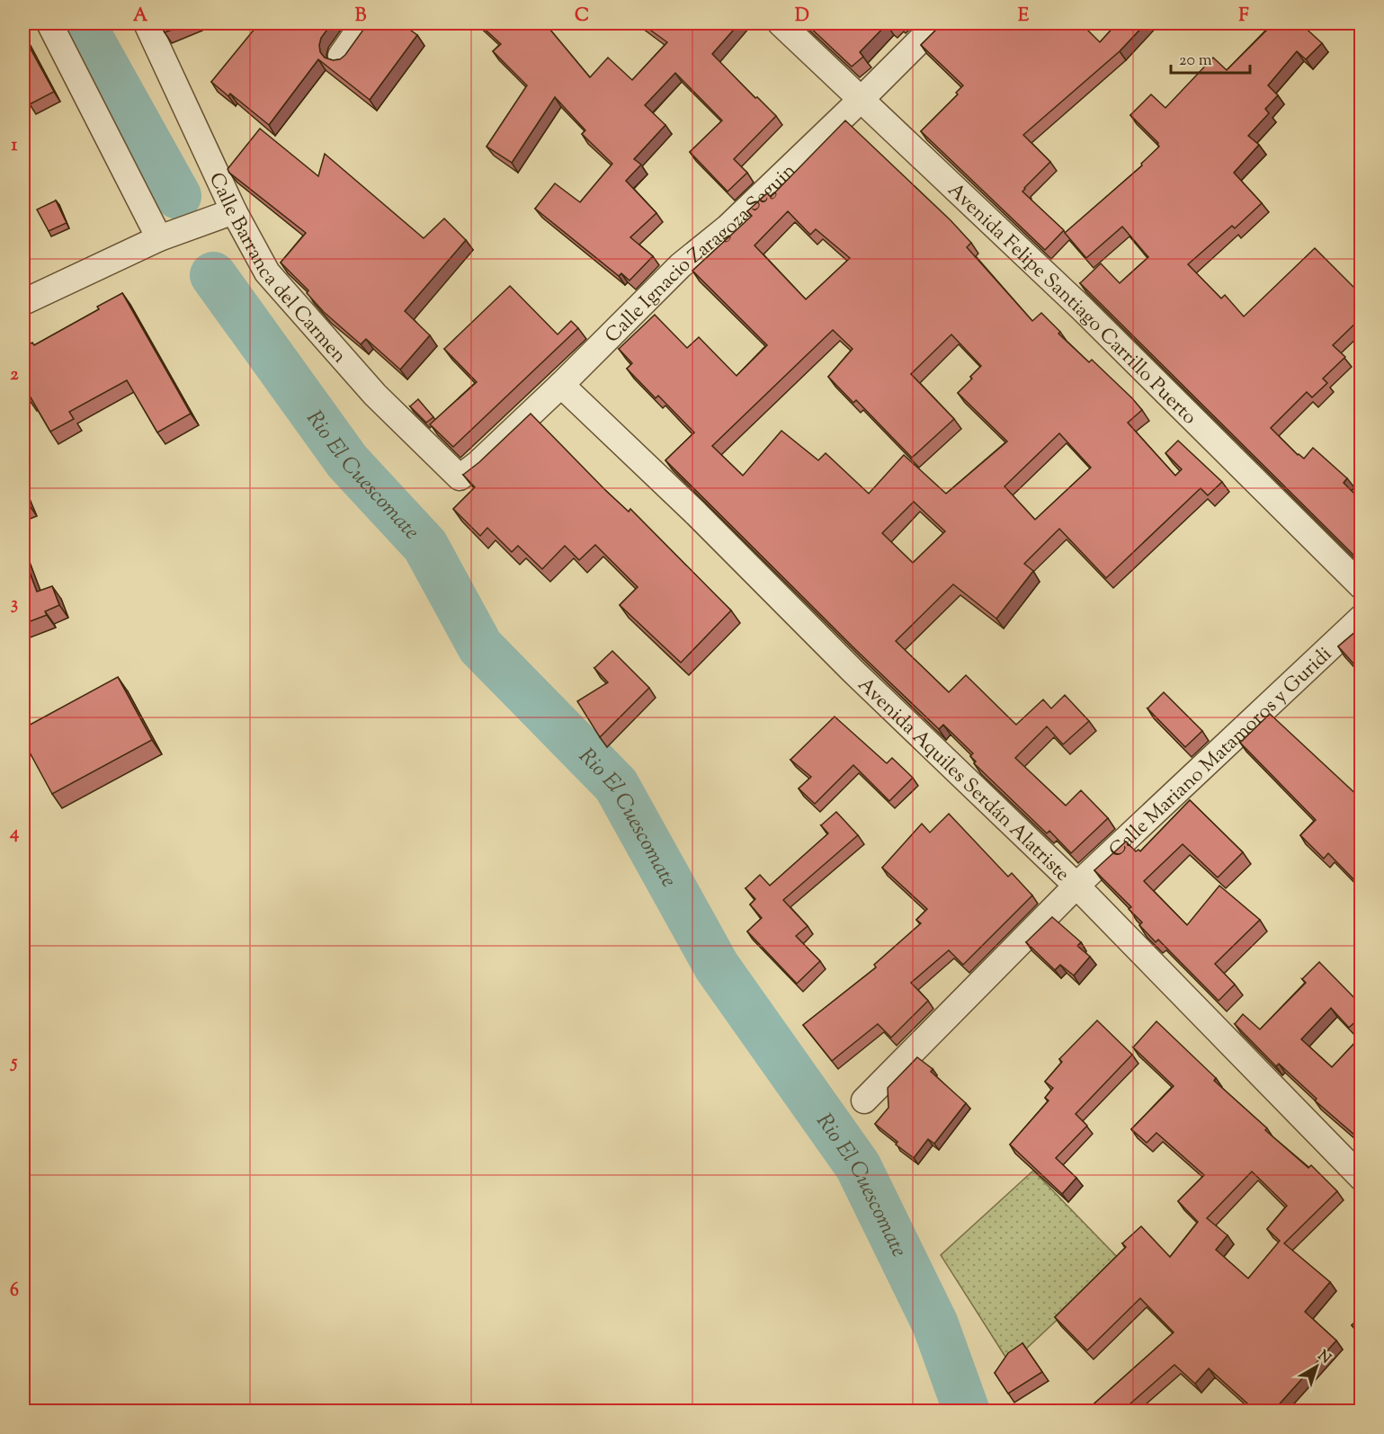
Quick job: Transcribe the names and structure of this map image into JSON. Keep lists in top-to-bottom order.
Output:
{
  "streets": {
    "street": [
      "Calle Ignacio Zaragoza Seguin",
      "Calle Barranca del Carmen",
      "Avenida Felipe Santiago Carrillo Puerto",
      "Calle Mariano Matamoros y Guridi",
      "Avenida Aquiles Serdán Alatriste"
    ]
  },
  "crossings": [
    ["Calle Ignacio Zaragoza Seguin", "Calle Barranca del Carmen"],
    ["Calle Ignacio Zaragoza Seguin", "Avenida Felipe Santiago Carrillo Puerto"],
    ["Calle Ignacio Zaragoza Seguin", "Avenida Aquiles Serdán Alatriste"],
    ["Calle Mariano Matamoros y Guridi", "Avenida Aquiles Serdán Alatriste"]
  ],
  "water": ["Rio El Cuescomate"],
  "scale_bar": "20 m",
  "north": "top right",
  "grid": {
    "columns": [
      "A",
      "B",
      "C",
      "D",
      "E",
      "F"
    ],
    "rows": [
      "1",
      "2",
      "3",
      "4",
      "5",
      "6"
    ]
  }
}
